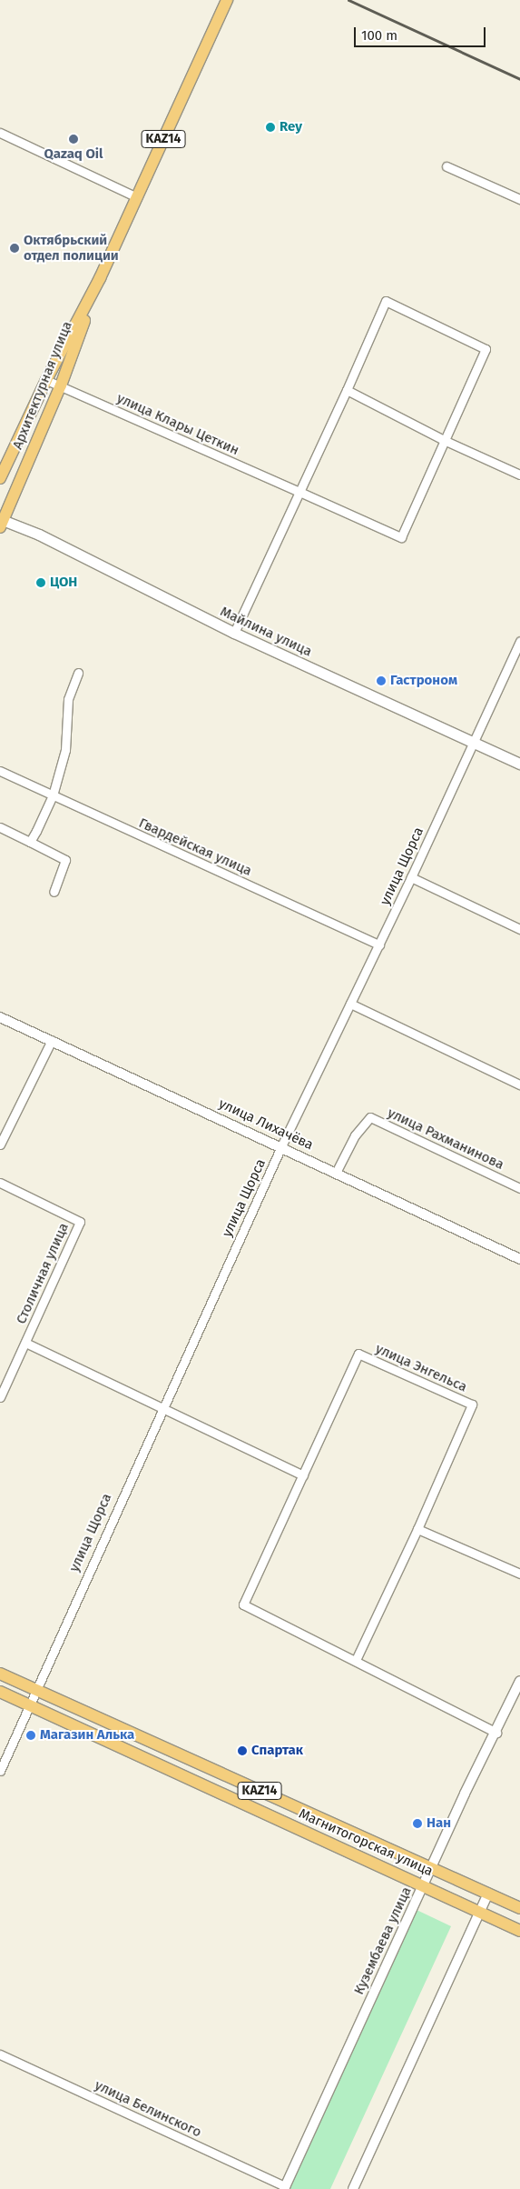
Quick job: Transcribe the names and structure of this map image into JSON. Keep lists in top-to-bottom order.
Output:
{
  "streets": {
    "main road": [
      "KAZ14",
      "Архитектурная улица",
      "Майлина улица",
      "Магнитогорская улица"
    ],
    "street": [
      "улица Клары Цеткин",
      "Гвардейская улица",
      "улица Щорса",
      "улица Лихачёва",
      "улица Рахманинова",
      "Столичная улица",
      "улица Энгельса",
      "Кузембаева улица",
      "улица Белинского"
    ]
  },
  "crossings": [
    ["Архитектурная улица", "улица Клары Цеткин"],
    ["Архитектурная улица", "Майлина улица"],
    ["улица Клары Цеткин", "Майлина улица"],
    ["Майлина улица", "улица Щорса"],
    ["Гвардейская улица", "улица Щорса"],
    ["улица Щорса", "улица Лихачёва"],
    ["улица Щорса", "Столичная улица"],
    ["улица Щорса", "Магнитогорская улица"],
    ["улица Лихачёва", "улица Рахманинова"],
    ["улица Энгельса", "Кузембаева улица"],
    ["Магнитогорская улица", "Кузембаева улица"],
    ["Кузембаева улица", "улица Белинского"]
  ],
  "places": [
    "Rey",
    "Qazaq Oil",
    "Октябрьский отдел полиции",
    "ЦОН",
    "Гастроном",
    "Магазин Алька",
    "Спартак",
    "Нан"
  ],
  "scale_bar": "100 m"
}
